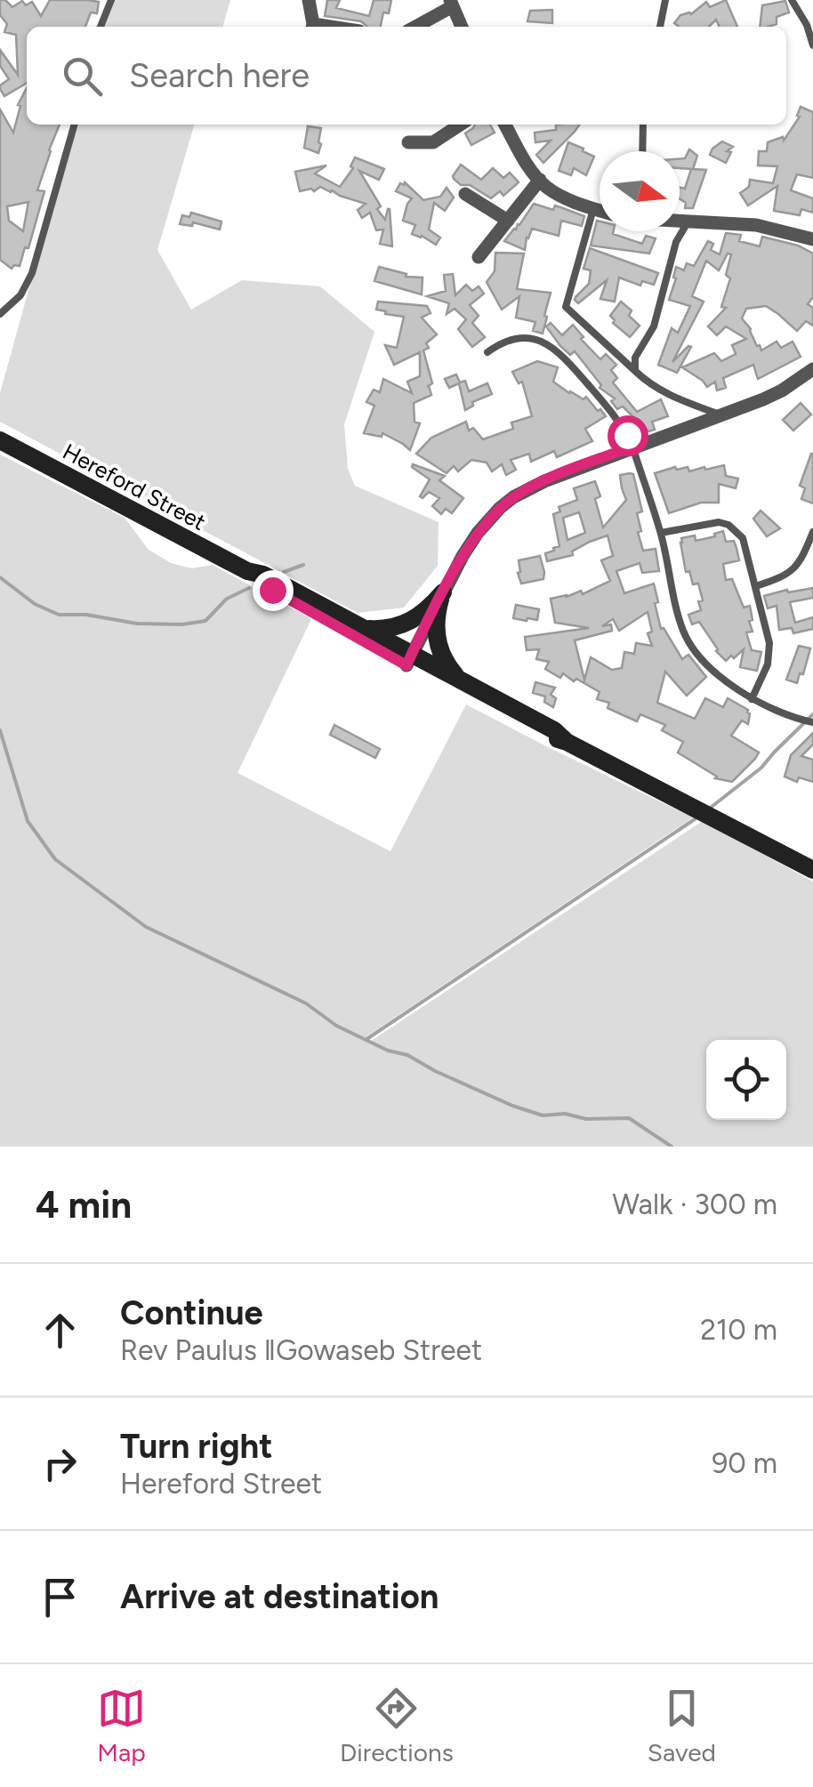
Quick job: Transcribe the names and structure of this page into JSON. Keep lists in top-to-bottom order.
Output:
{
  "streets": {
    "main road": ["Hereford Street"]
  },
  "north": "right",
  "page": {
    "search": "Search here",
    "heading": ["4 min", "Walk · 300 m"],
    "list": [
      ["Continue", "Rev Paulus ǁGowaseb Street", "210 m"],
      ["Turn right", "Hereford Street", "90 m"],
      "Arrive at destination"
    ],
    "nav": ["Map", "Directions", "Saved"]
  }
}
